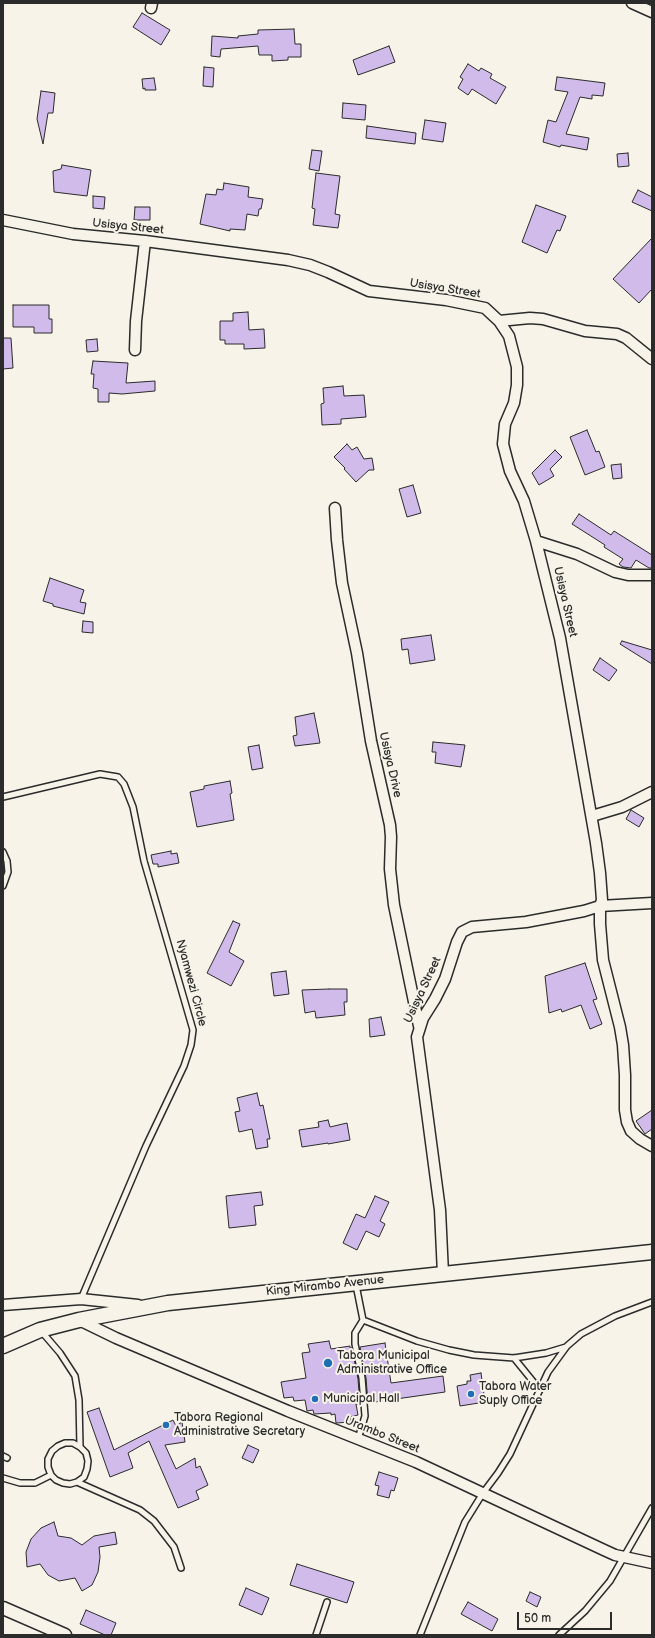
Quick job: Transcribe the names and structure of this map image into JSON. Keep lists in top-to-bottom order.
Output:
{
  "streets": {
    "main road": ["King Mirambo Avenue"],
    "street": ["Usisya Street", "Usisya Drive", "Urambo Street"],
    "lane": ["Nyamwezi Circle"]
  },
  "crossings": [
    ["Usisya Street", "Usisya Drive"],
    ["Usisya Street", "King Mirambo Avenue"],
    ["King Mirambo Avenue", "Urambo Street"]
  ],
  "places": [
    "Tabora Municipal Administrative Office",
    "Tabora Water Suply Office",
    "Municipal Hall",
    "Tabora Regional Administrative Secretary"
  ],
  "scale_bar": "50 m"
}
